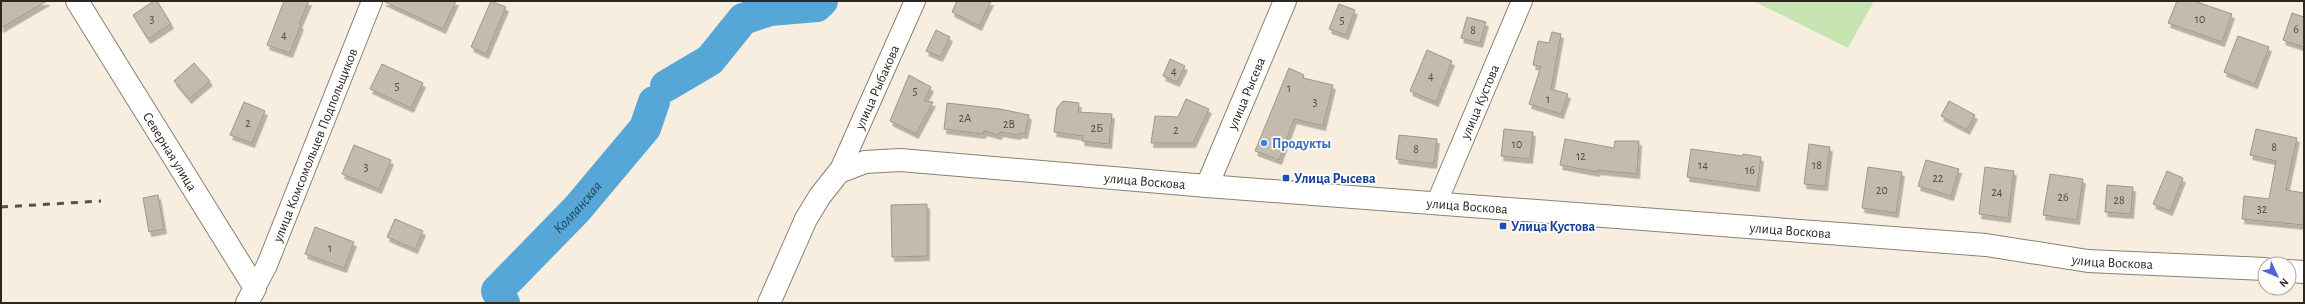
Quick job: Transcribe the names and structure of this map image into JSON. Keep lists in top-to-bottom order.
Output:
{
  "streets": {
    "street": [
      "улица Рыбакова",
      "улица Рысева",
      "улица Кустова",
      "улица Комсомольцев Подпольщиков",
      "Северная улица",
      "улица Воскова"
    ]
  },
  "crossings": [
    ["улица Рыбакова", "улица Воскова"],
    ["улица Рысева", "улица Воскова"],
    ["улица Кустова", "улица Воскова"],
    ["улица Комсомольцев Подпольщиков", "Северная улица"]
  ],
  "water": ["Колпанская"],
  "places": {
    "other": ["Продукты"],
    "transit": ["Улица Рысева", "Улица Кустова"]
  },
  "house_numbers": [
    "3",
    "10",
    "5",
    "6",
    "8",
    "4",
    "4",
    "4",
    "5",
    "1",
    "5",
    "1",
    "3",
    "2А",
    "2",
    "2В",
    "2Б",
    "2",
    "10",
    "8",
    "8",
    "12",
    "14",
    "18",
    "3",
    "16",
    "22",
    "20",
    "24",
    "26",
    "28",
    "32",
    "1"
  ],
  "north": "bottom right"
}
